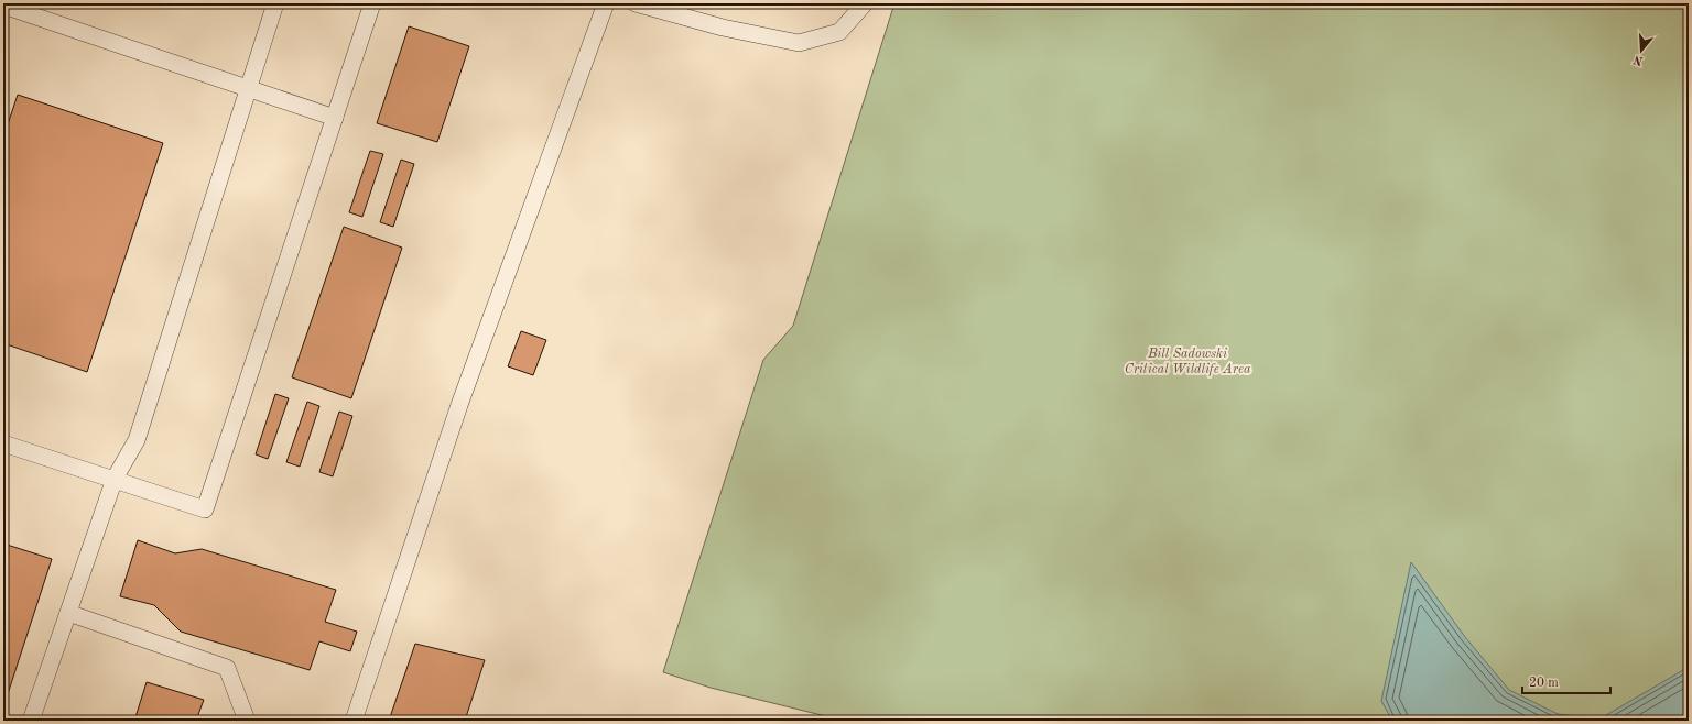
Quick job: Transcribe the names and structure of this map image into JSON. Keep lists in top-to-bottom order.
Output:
{
  "parks": ["Bill Sadowski Critical Wildlife Area"],
  "scale_bar": "20 m",
  "north": "bottom"
}
